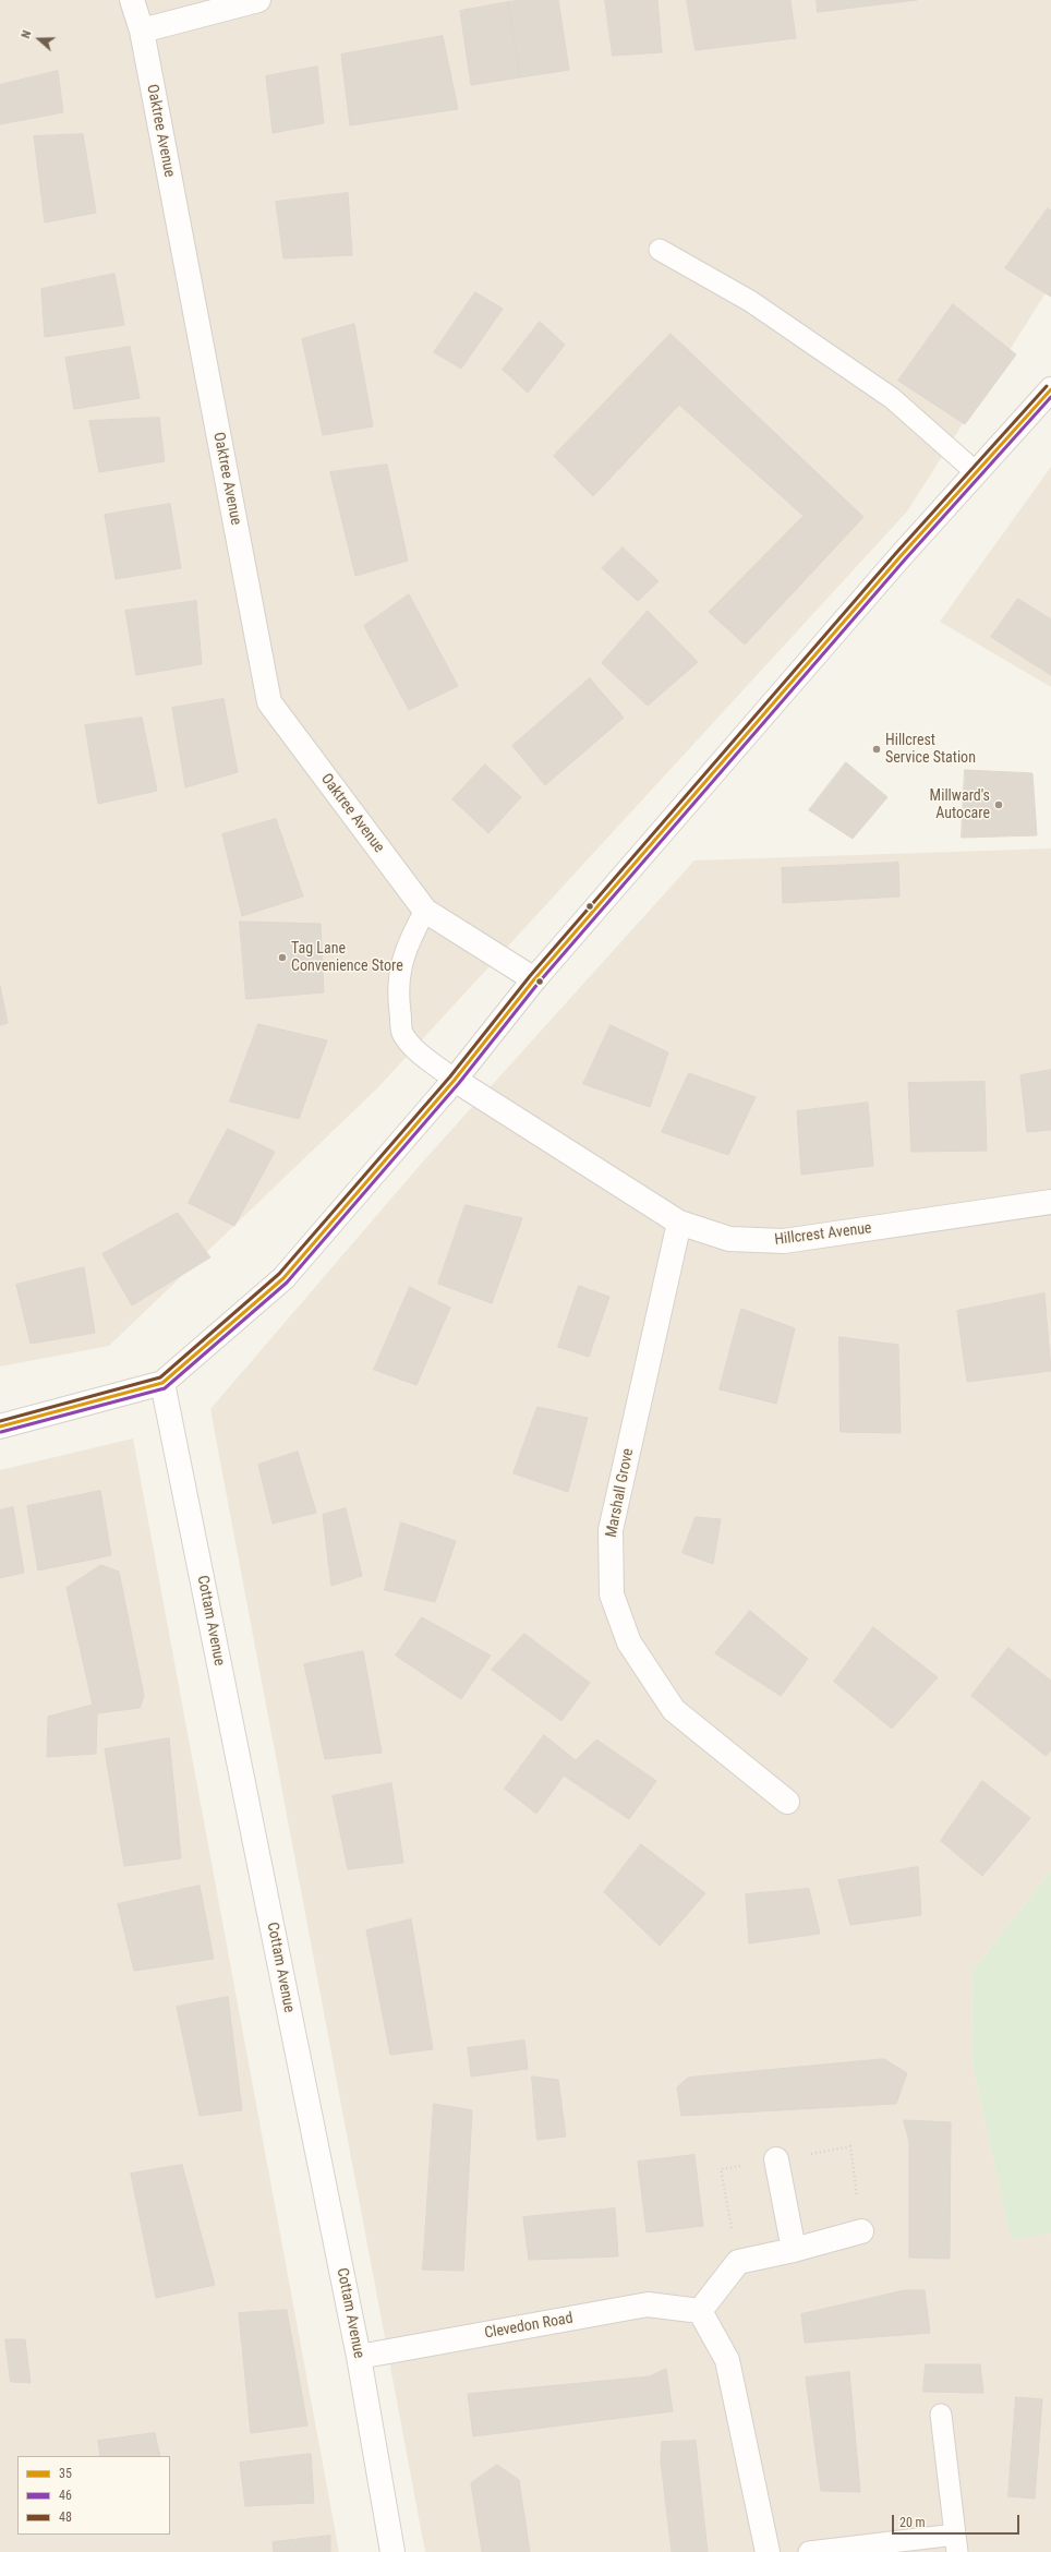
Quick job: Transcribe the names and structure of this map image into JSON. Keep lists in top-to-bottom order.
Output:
{
  "streets": {
    "street": [
      "Oaktree Avenue",
      "Hillcrest Avenue",
      "Marshall Grove",
      "Cottam Avenue",
      "Clevedon Road"
    ]
  },
  "crossings": [
    ["Hillcrest Avenue", "Marshall Grove"],
    ["Cottam Avenue", "Clevedon Road"]
  ],
  "places": ["Hillcrest Service Station", "Millward's Autocare", "Tag Lane Convenience Store"],
  "lines": ["transit line 48", "transit line 35", "transit line 46"],
  "legend": ["35", "46", "48"],
  "scale_bar": "20 m",
  "north": "left"
}
